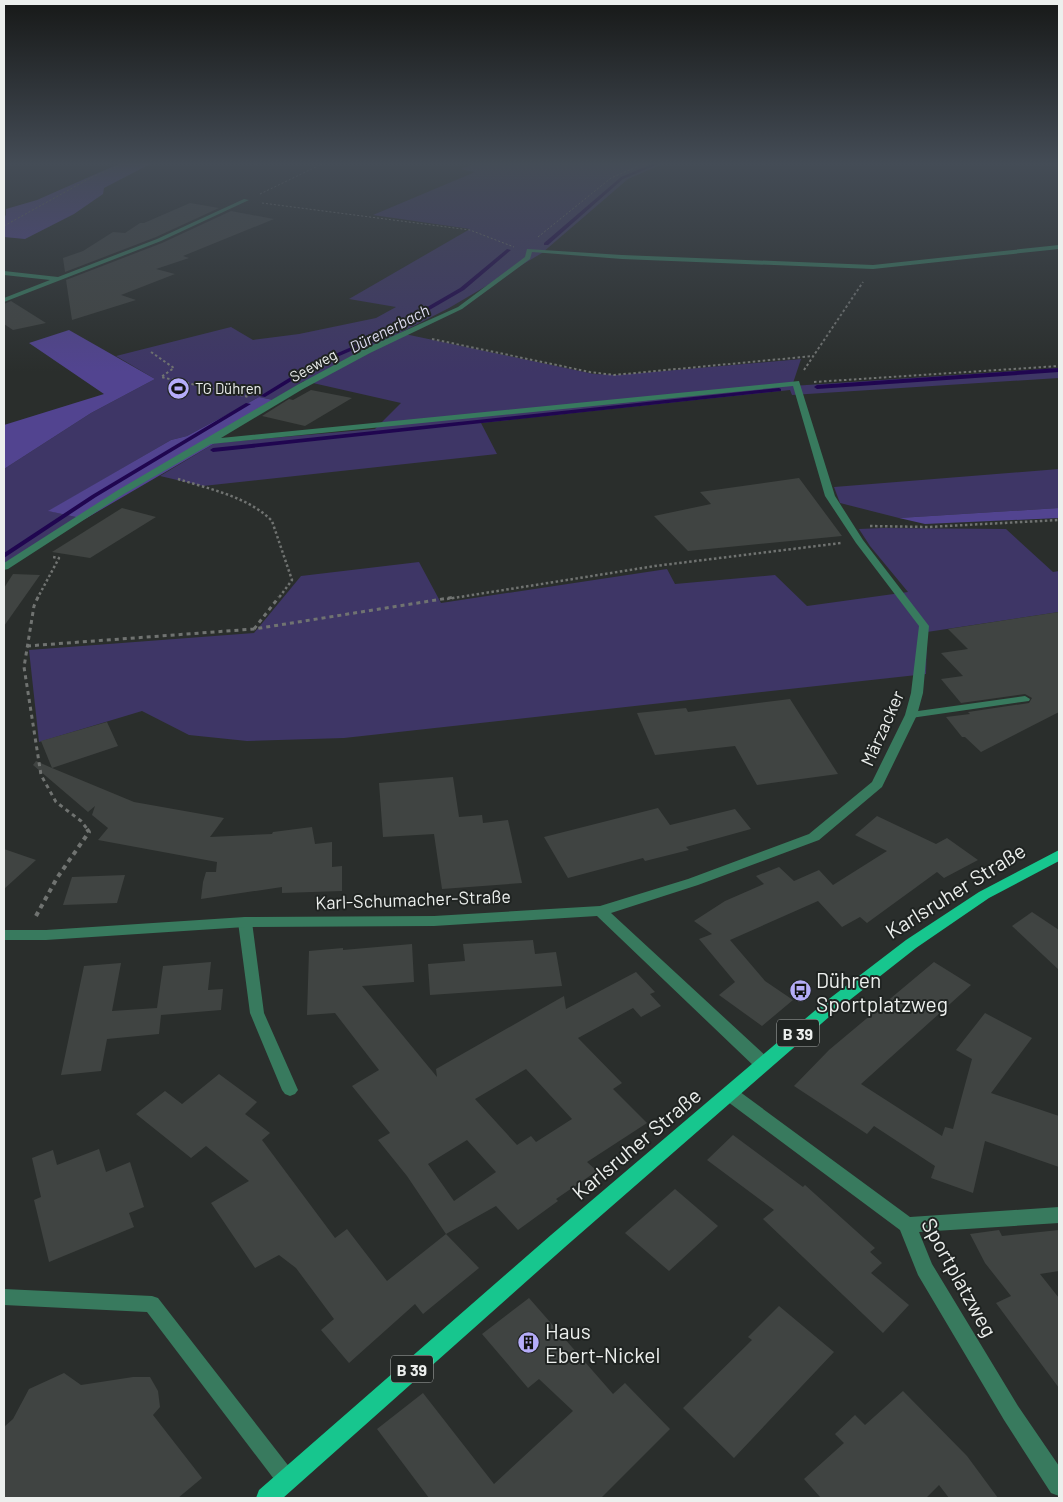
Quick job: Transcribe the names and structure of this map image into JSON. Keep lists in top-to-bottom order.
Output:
{
  "streets": {
    "main road": ["Karlsruher Straße", "B 39"],
    "street": [
      "Seeweg",
      "Märzacker",
      "Karl-Schumacher-Straße",
      "Sportplatzweg"
    ]
  },
  "crossings": [
    ["Märzacker", "Karl-Schumacher-Straße"],
    ["Karlsruher Straße", "Sportplatzweg"]
  ],
  "water": ["Dürenerbach"],
  "places": {
    "sports": ["TG Dühren"],
    "bus stop": ["Dühren Sportplatzweg"],
    "building": ["Haus Ebert-Nickel"]
  }
}
